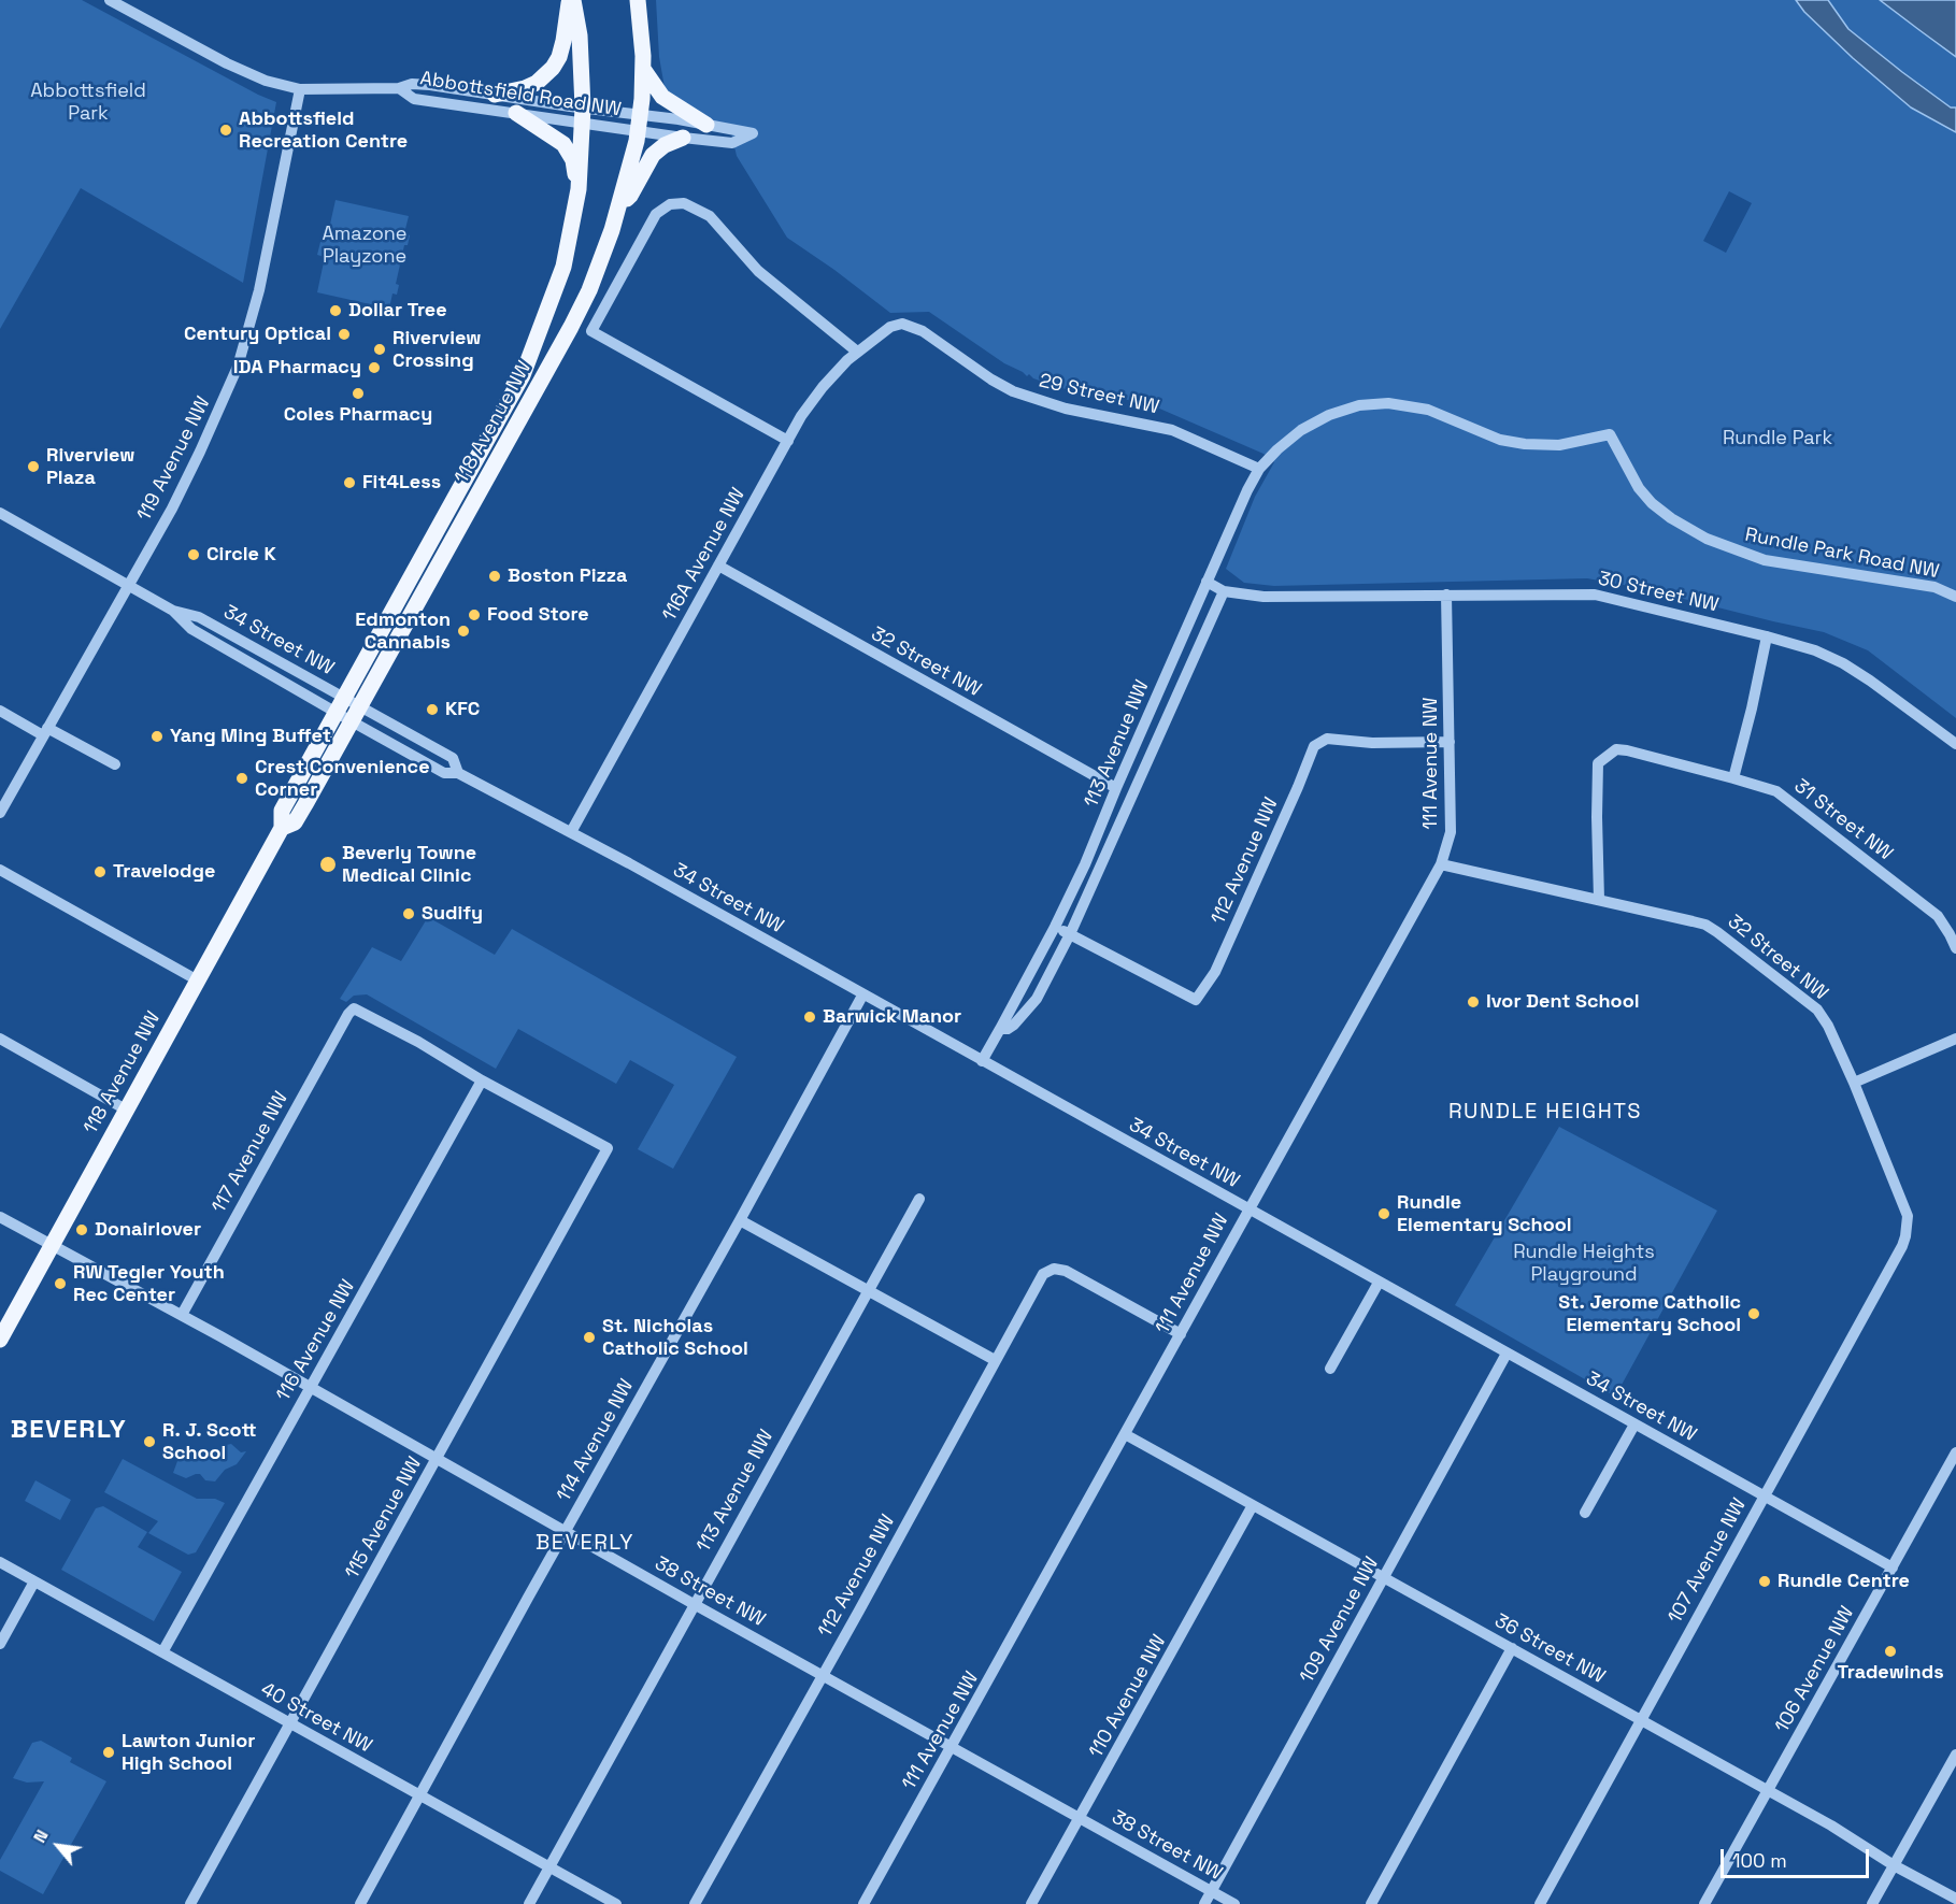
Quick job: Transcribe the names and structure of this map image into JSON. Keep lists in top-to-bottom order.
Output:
{
  "streets": {
    "main road": ["118 Avenue NW"],
    "street": [
      "Abbottsfield Road NW",
      "29 Street NW",
      "119 Avenue NW",
      "Rundle Park Road NW",
      "116A Avenue NW",
      "30 Street NW",
      "34 Street NW",
      "32 Street NW",
      "113 Avenue NW",
      "111 Avenue NW",
      "31 Street NW",
      "112 Avenue NW",
      "117 Avenue NW",
      "116 Avenue NW",
      "114 Avenue NW",
      "115 Avenue NW",
      "107 Avenue NW",
      "38 Street NW",
      "109 Avenue NW",
      "36 Street NW",
      "106 Avenue NW",
      "110 Avenue NW",
      "40 Street NW"
    ]
  },
  "crossings": [
    ["Abbottsfield Road NW", "118 Avenue NW"],
    ["Abbottsfield Road NW", "119 Avenue NW"],
    ["29 Street NW", "Rundle Park Road NW"],
    ["29 Street NW", "116A Avenue NW"],
    ["29 Street NW", "113 Avenue NW"],
    ["118 Avenue NW", "34 Street NW"],
    ["118 Avenue NW", "38 Street NW"],
    ["119 Avenue NW", "34 Street NW"],
    ["Rundle Park Road NW", "113 Avenue NW"],
    ["116A Avenue NW", "34 Street NW"],
    ["116A Avenue NW", "32 Street NW"],
    ["30 Street NW", "113 Avenue NW"],
    ["30 Street NW", "111 Avenue NW"],
    ["34 Street NW", "113 Avenue NW"],
    ["34 Street NW", "111 Avenue NW"],
    ["34 Street NW", "114 Avenue NW"],
    ["34 Street NW", "107 Avenue NW"],
    ["34 Street NW", "109 Avenue NW"],
    ["34 Street NW", "106 Avenue NW"],
    ["32 Street NW", "113 Avenue NW"],
    ["32 Street NW", "111 Avenue NW"],
    ["32 Street NW", "31 Street NW"],
    ["32 Street NW", "107 Avenue NW"],
    ["113 Avenue NW", "112 Avenue NW"],
    ["113 Avenue NW", "38 Street NW"],
    ["113 Avenue NW", "40 Street NW"],
    ["111 Avenue NW", "112 Avenue NW"],
    ["111 Avenue NW", "38 Street NW"],
    ["111 Avenue NW", "36 Street NW"],
    ["112 Avenue NW", "38 Street NW"],
    ["117 Avenue NW", "116 Avenue NW"],
    ["117 Avenue NW", "115 Avenue NW"],
    ["117 Avenue NW", "38 Street NW"],
    ["116 Avenue NW", "115 Avenue NW"],
    ["116 Avenue NW", "38 Street NW"],
    ["116 Avenue NW", "40 Street NW"],
    ["114 Avenue NW", "38 Street NW"],
    ["114 Avenue NW", "40 Street NW"],
    ["115 Avenue NW", "38 Street NW"],
    ["115 Avenue NW", "40 Street NW"],
    ["107 Avenue NW", "36 Street NW"],
    ["38 Street NW", "109 Avenue NW"],
    ["38 Street NW", "110 Avenue NW"],
    ["109 Avenue NW", "36 Street NW"],
    ["36 Street NW", "106 Avenue NW"],
    ["36 Street NW", "110 Avenue NW"]
  ],
  "districts": ["RUNDLE HEIGHTS", "BEVERLY", "BEVERLY"],
  "parks": [
    "Abbottsfield Park",
    "Amazone Playzone",
    "Rundle Park",
    "Rundle Heights Playground"
  ],
  "places": [
    "Abbottsfield Recreation Centre",
    "Dollar Tree",
    "Century Optical",
    "Riverview Crossing",
    "IDA Pharmacy",
    "Coles Pharmacy",
    "Riverview Plaza",
    "Fit4Less",
    "Circle K",
    "Boston Pizza",
    "Food Store",
    "Edmonton Cannabis",
    "KFC",
    "Yang Ming Buffet",
    "Crest Convenience Corner",
    "Beverly Towne Medical Clinic",
    "Travelodge",
    "Sudify",
    "Ivor Dent School",
    "Barwick Manor",
    "Rundle Elementary School",
    "Donairlover",
    "RW Tegler Youth Rec Center",
    "St. Jerome Catholic Elementary School",
    "St. Nicholas Catholic School",
    "R. J. Scott School",
    "Rundle Centre",
    "Tradewinds",
    "Lawton Junior High School"
  ],
  "scale_bar": "100 m",
  "north": "top left"
}
